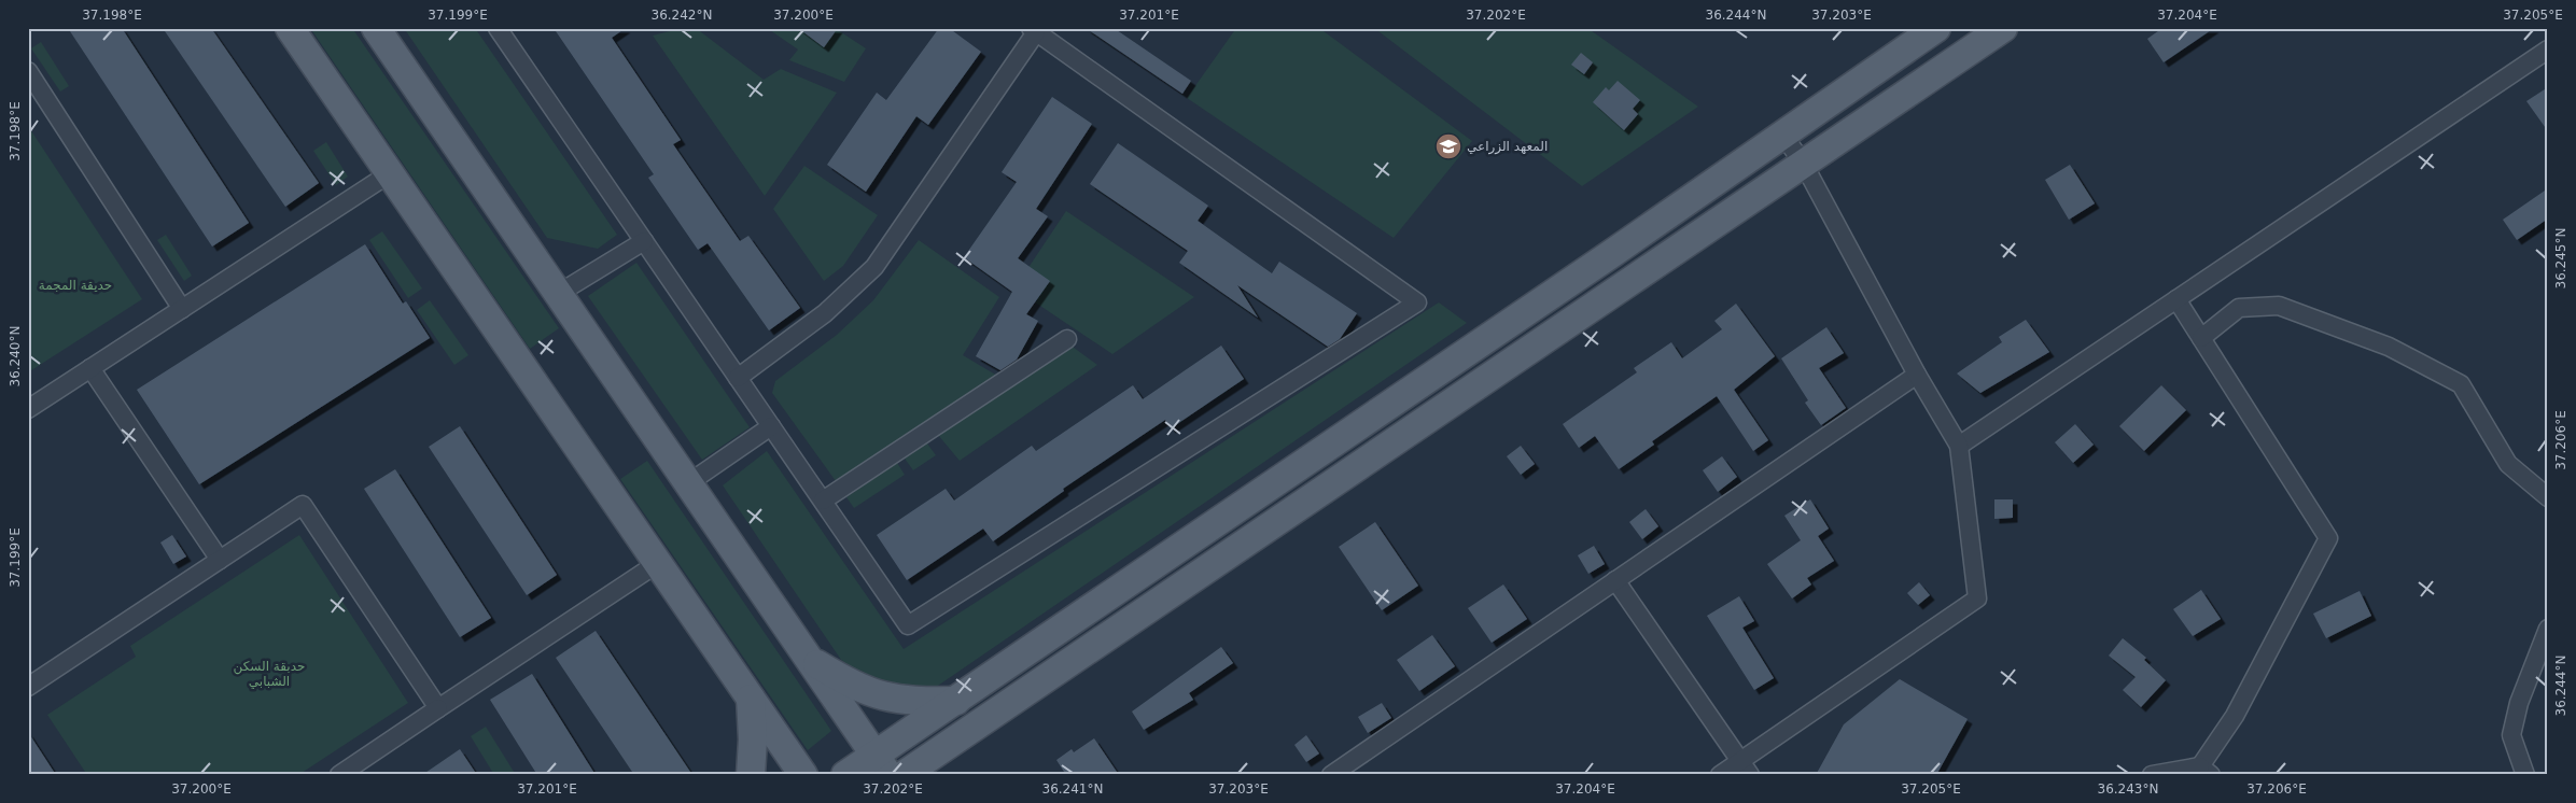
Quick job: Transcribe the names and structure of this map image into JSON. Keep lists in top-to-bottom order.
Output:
{
  "parks": ["حديقة المجمة", "حدبقة السكن الشبابي"],
  "places": {
    "school or university": ["المعهد الزراعي"]
  },
  "coordinates": [
    "37.198°E",
    "37.199°E",
    "36.242°N",
    "37.200°E",
    "37.201°E",
    "37.202°E",
    "36.244°N",
    "37.203°E",
    "37.204°E",
    "37.205°E",
    "36.245°N",
    "36.240°N",
    "37.206°E",
    "36.241°N",
    "36.243°N"
  ]
}
